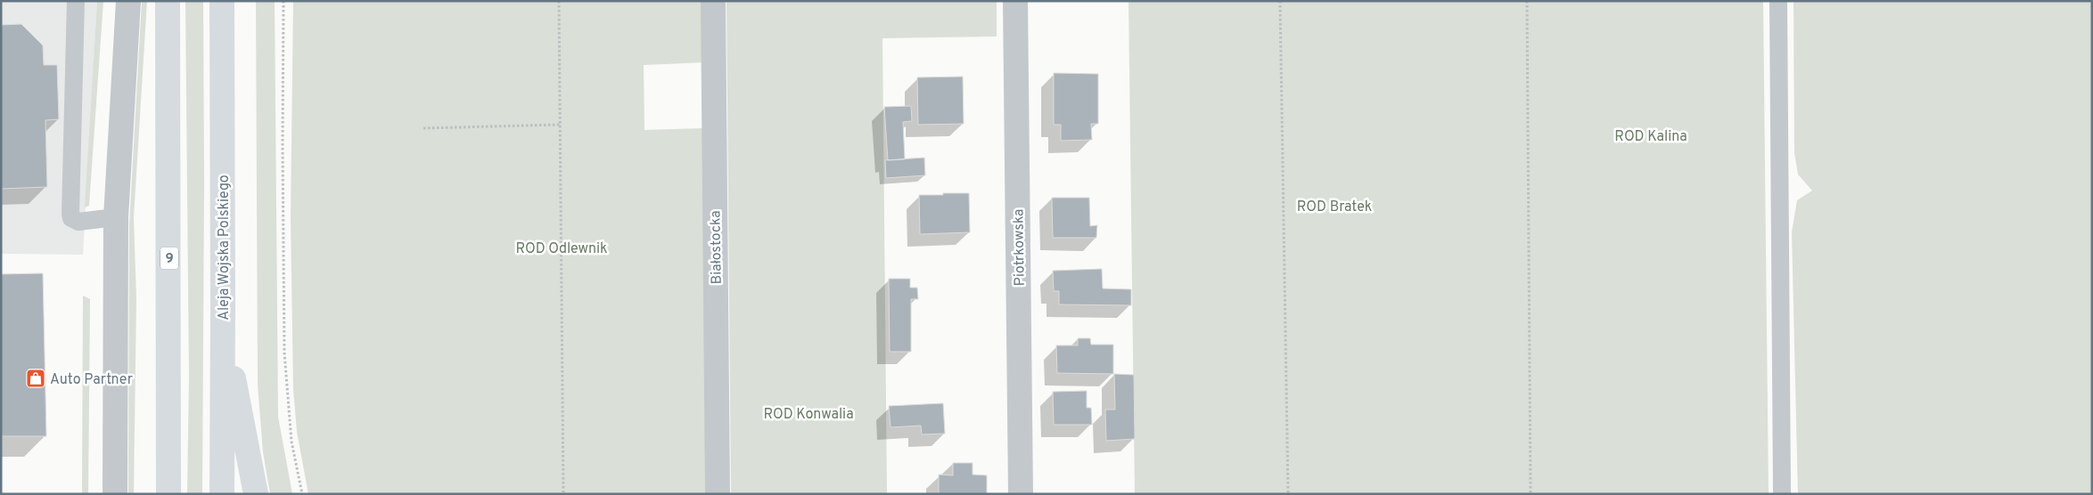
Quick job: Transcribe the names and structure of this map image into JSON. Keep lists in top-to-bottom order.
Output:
{
  "streets": {
    "main road": ["Aleja Wojska Polskiego", "9"],
    "street": ["Białostocka", "Piotrkowska"]
  },
  "parks": [
    "ROD Kalina",
    "ROD Bratek",
    "ROD Odlewnik",
    "ROD Konwalia"
  ],
  "places": {
    "shop": ["Auto Partner"]
  }
}
